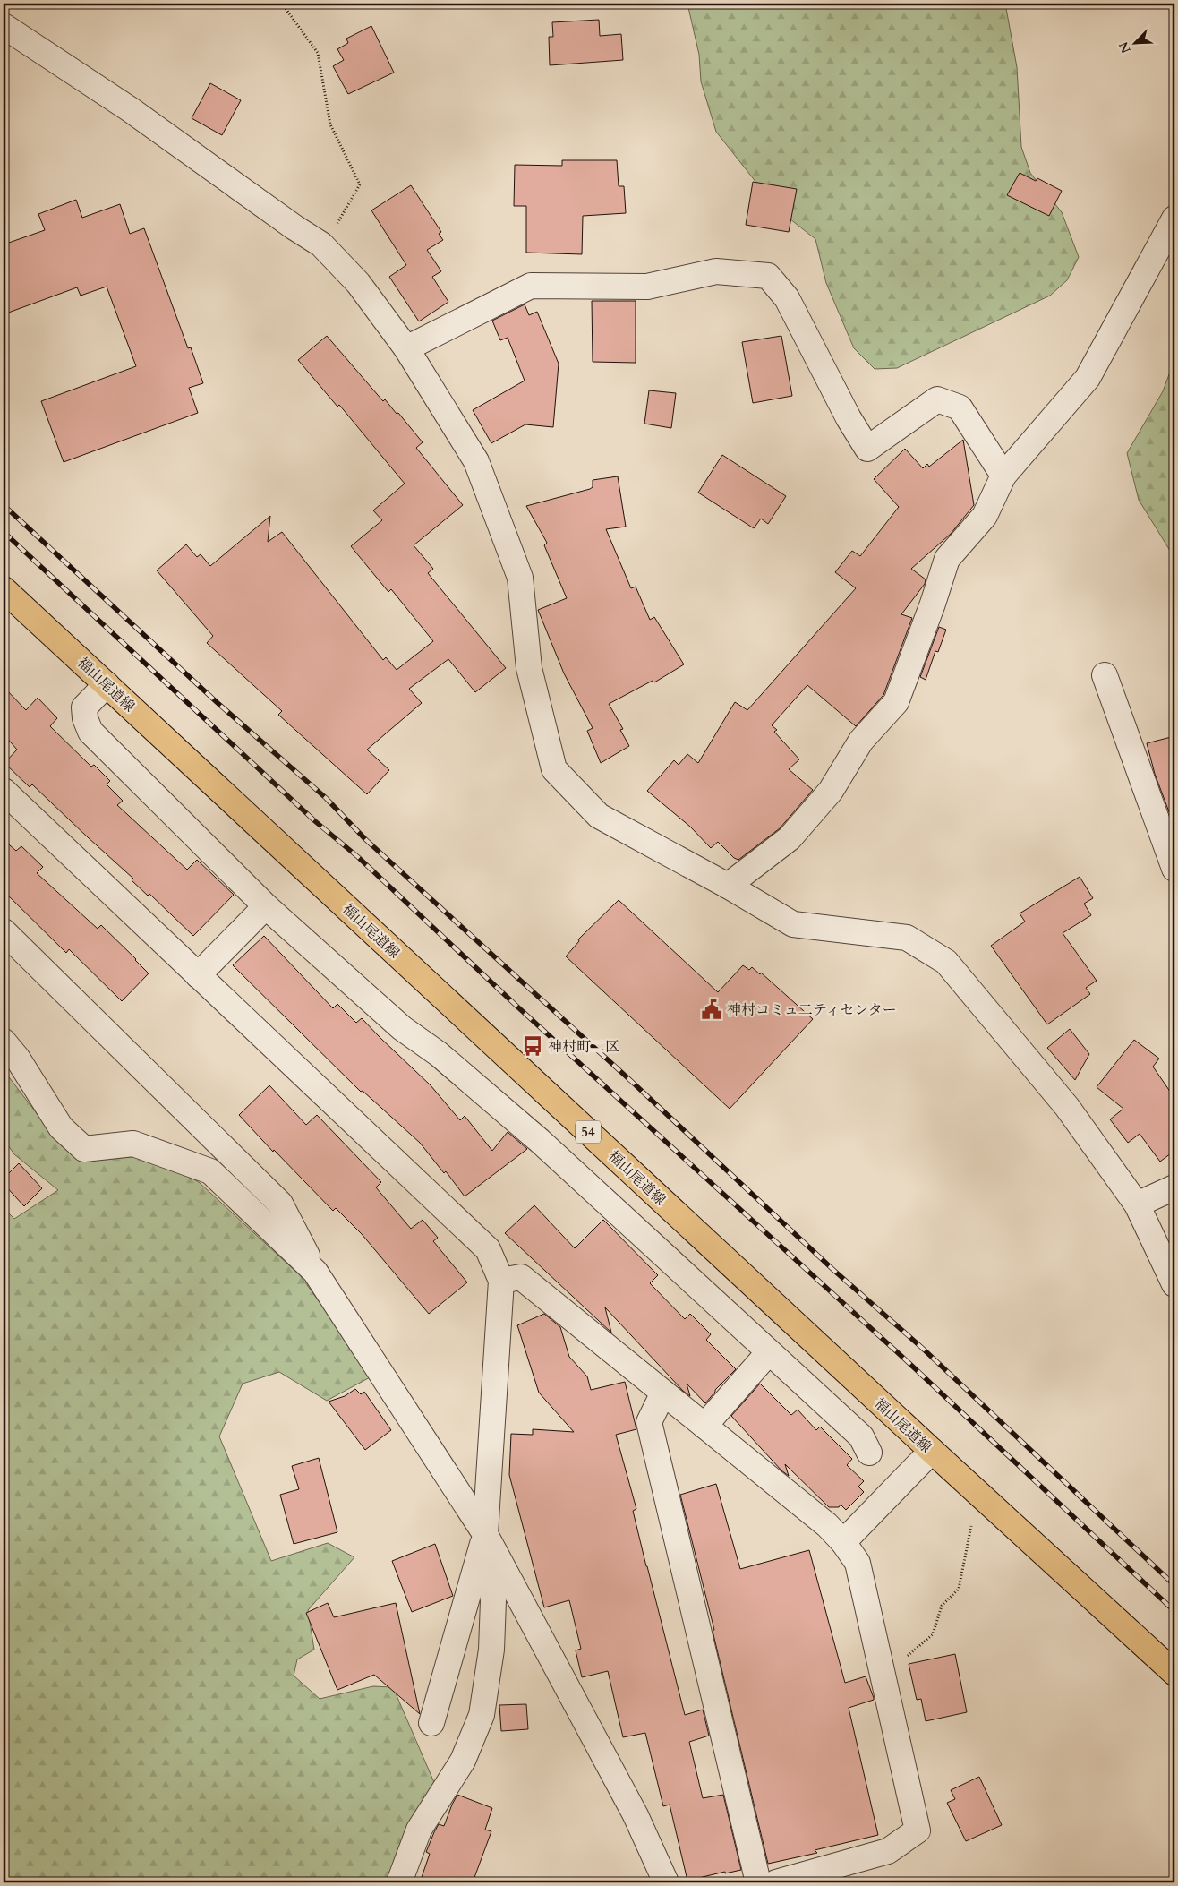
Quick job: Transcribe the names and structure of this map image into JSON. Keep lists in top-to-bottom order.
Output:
{
  "streets": {
    "main road": ["福山尾道線", "54"]
  },
  "places": {
    "public building": ["神村コミュ二ティセンター"],
    "bus stop": ["神村町二区"]
  },
  "north": "bottom left"
}
